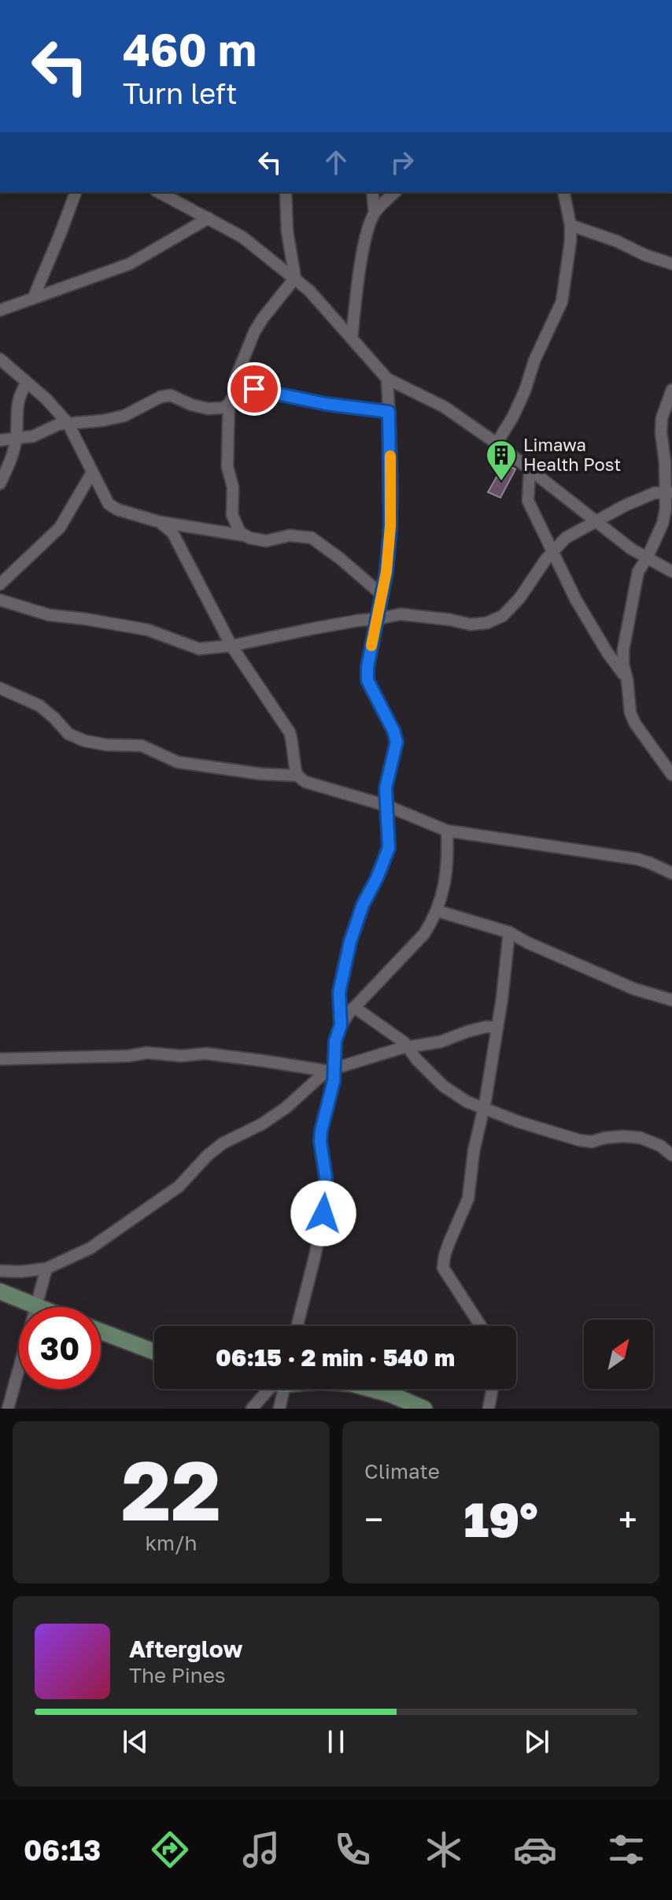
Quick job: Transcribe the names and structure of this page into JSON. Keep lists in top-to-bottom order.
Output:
{
  "places": {
    "building": ["Limawa Health Post"]
  },
  "north": "top right",
  "page": {
    "turn": ["460 m", "Turn left"],
    "limit": "30",
    "trip": "06:15 · 2 min · 540 m",
    "tile": [
      ["22", "km/h"],
      "Climate"
    ],
    "heat": ["−", "19°", "+"],
    "song": ["Afterglow", "The Pines"],
    "tabs": "06:13"
  }
}
